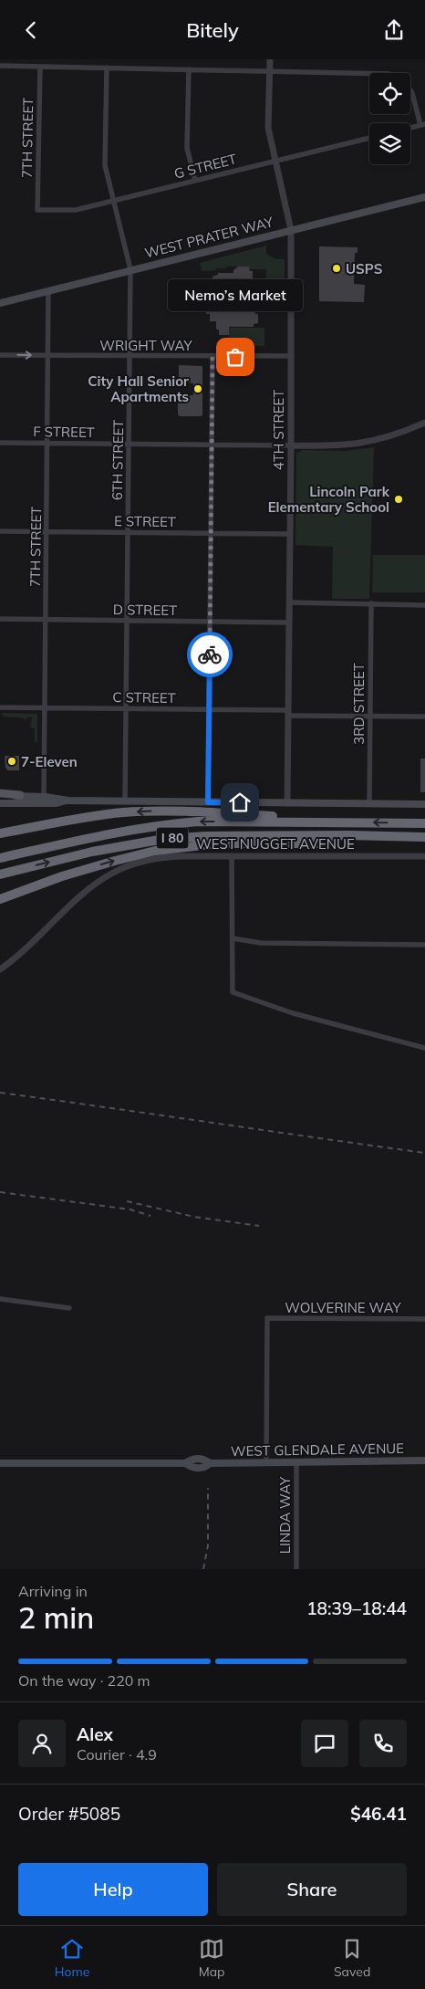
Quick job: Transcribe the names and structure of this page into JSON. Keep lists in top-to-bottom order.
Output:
{
  "streets": {
    "highway": ["I 80"],
    "main road": ["WEST PRATER WAY", "WEST GLENDALE AVENUE"],
    "street": [
      "7TH STREET",
      "G STREET",
      "WRIGHT WAY",
      "4TH STREET",
      "F STREET",
      "6TH STREET",
      "E STREET",
      "D STREET",
      "C STREET",
      "3RD STREET",
      "WEST NUGGET AVENUE",
      "WOLVERINE WAY",
      "LINDA WAY"
    ]
  },
  "crossings": [
    ["7TH STREET", "G STREET"],
    ["7TH STREET", "WEST PRATER WAY"],
    ["7TH STREET", "WRIGHT WAY"],
    ["7TH STREET", "F STREET"],
    ["7TH STREET", "E STREET"],
    ["7TH STREET", "D STREET"],
    ["7TH STREET", "C STREET"],
    ["G STREET", "4TH STREET"],
    ["G STREET", "6TH STREET"],
    ["WEST PRATER WAY", "4TH STREET"],
    ["WEST PRATER WAY", "6TH STREET"],
    ["WRIGHT WAY", "4TH STREET"],
    ["WRIGHT WAY", "6TH STREET"],
    ["4TH STREET", "F STREET"],
    ["4TH STREET", "E STREET"],
    ["4TH STREET", "D STREET"],
    ["4TH STREET", "C STREET"],
    ["F STREET", "6TH STREET"],
    ["6TH STREET", "E STREET"],
    ["6TH STREET", "D STREET"],
    ["6TH STREET", "C STREET"],
    ["C STREET", "3RD STREET"],
    ["WOLVERINE WAY", "WEST GLENDALE AVENUE"],
    ["WEST GLENDALE AVENUE", "LINDA WAY"]
  ],
  "places": [
    "USPS",
    "Nemo’s Market",
    "City Hall Senior Apartments",
    "Lincoln Park Elementary School",
    "7-Eleven"
  ],
  "page": {
    "header": "Bitely",
    "bubble": "Nemo’s Market",
    "heading": ["2 min", "Arriving in", "18:39–18:44"],
    "panel": [
      "Alex",
      "Courier · 4.9",
      "Order #5085",
      "$46.41"
    ],
    "bar": "On the way · 220 m",
    "buttons": ["Help", "Share"],
    "tabs": ["Home", "Map", "Saved"]
  }
}
